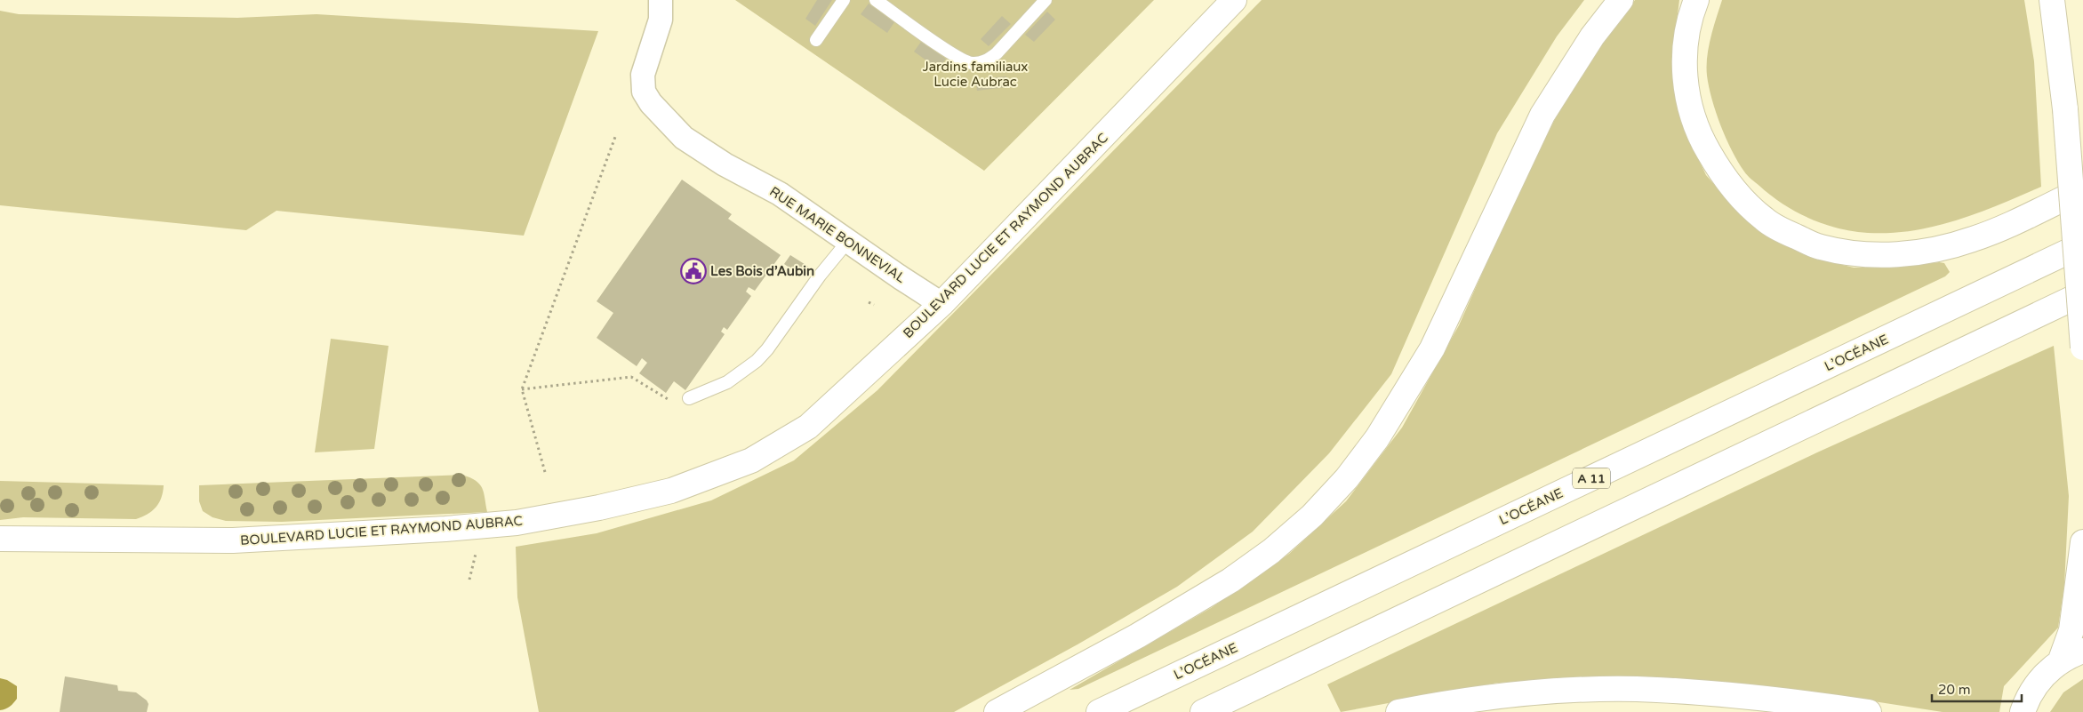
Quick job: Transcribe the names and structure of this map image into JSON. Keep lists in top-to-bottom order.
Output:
{
  "streets": {
    "main road": ["BOULEVARD LUCIE ET RAYMOND AUBRAC", "L’OCÉANE", "A 11"],
    "street": ["RUE MARIE BONNEVIAL"]
  },
  "crossings": [
    ["RUE MARIE BONNEVIAL", "BOULEVARD LUCIE ET RAYMOND AUBRAC"]
  ],
  "parks": ["Jardins familiaux Lucie Aubrac"],
  "places": {
    "public building": ["Les Bois d’Aubin"]
  },
  "scale_bar": "20 m"
}
